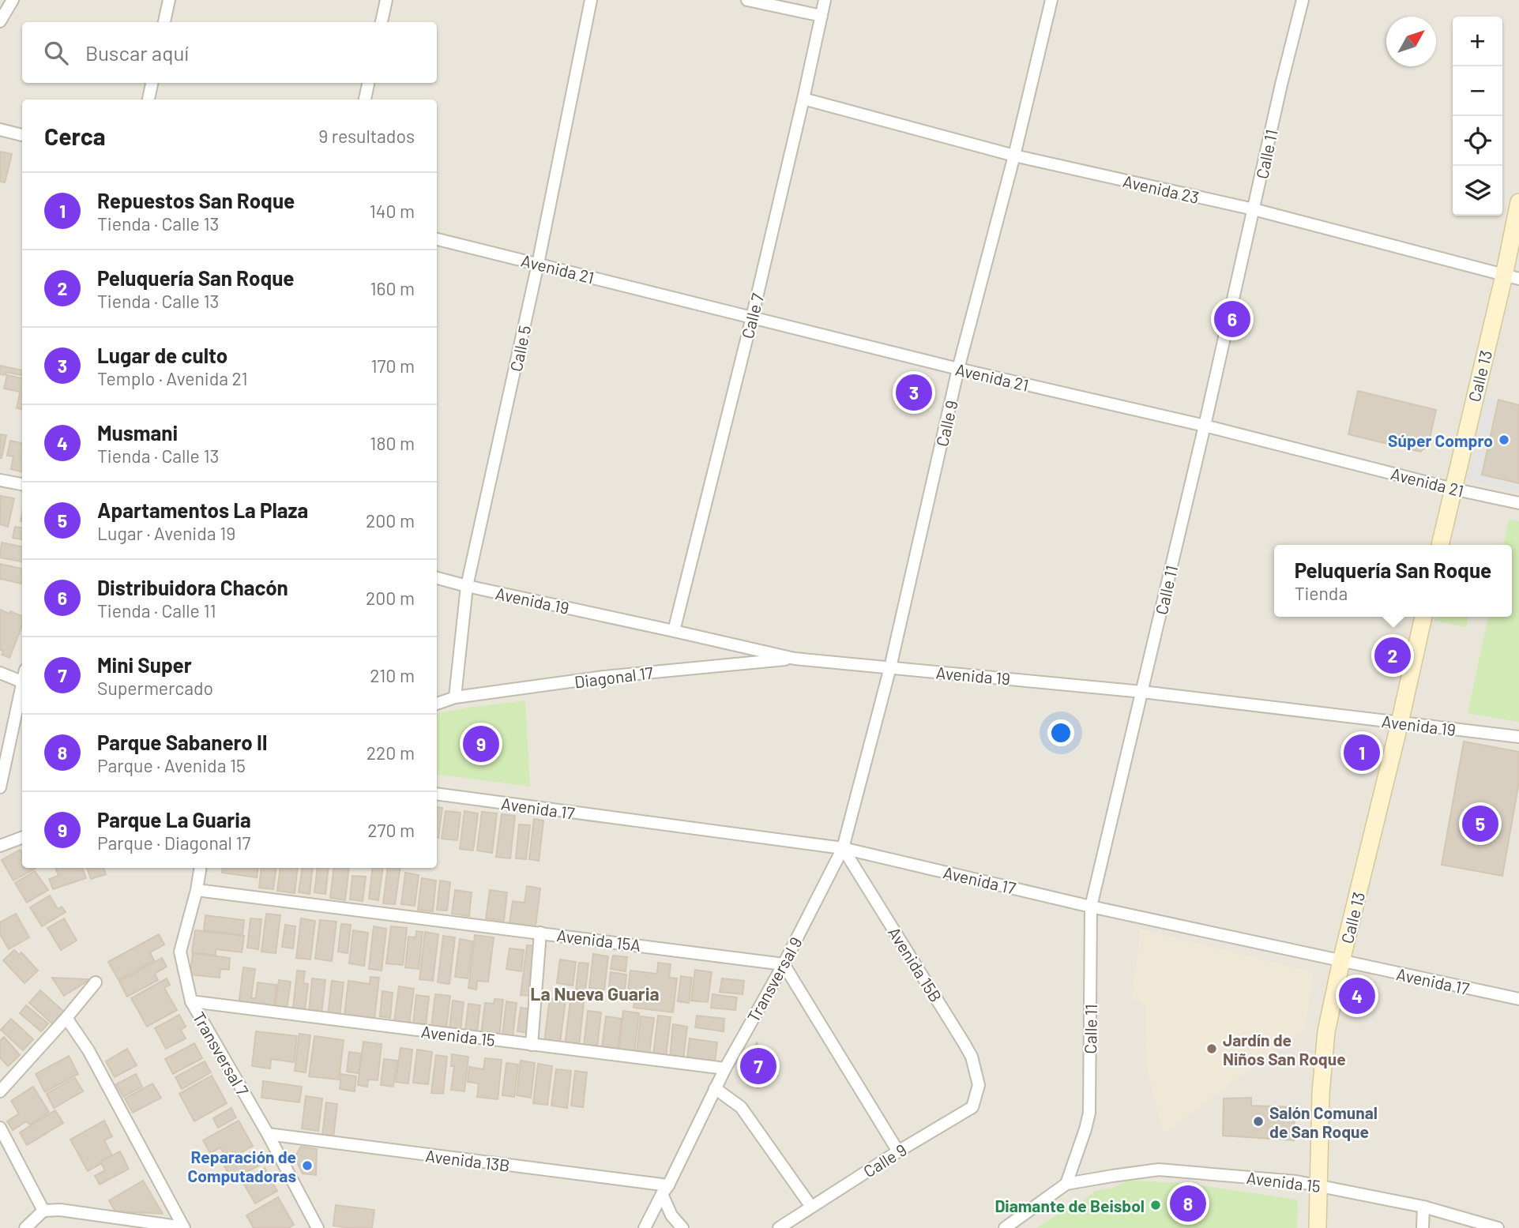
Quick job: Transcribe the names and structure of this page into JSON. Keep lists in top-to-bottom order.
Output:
{
  "streets": {
    "street": [
      "Calle 11",
      "Avenida 23",
      "Avenida 21",
      "Calle 7",
      "Calle 5",
      "Calle 13",
      "Calle 9",
      "Avenida 19",
      "Diagonal 17",
      "Avenida 17",
      "Avenida 15A",
      "Avenida 15B",
      "Transversal 9",
      "Avenida 15",
      "Transversal 7",
      "Avenida 13B"
    ]
  },
  "crossings": [
    ["Calle 11", "Avenida 23"],
    ["Calle 11", "Avenida 21"],
    ["Calle 11", "Avenida 19"],
    ["Calle 11", "Avenida 17"],
    ["Calle 11", "Avenida 15"],
    ["Avenida 23", "Calle 7"],
    ["Avenida 23", "Calle 13"],
    ["Avenida 23", "Calle 9"],
    ["Avenida 21", "Calle 7"],
    ["Avenida 21", "Calle 5"],
    ["Avenida 21", "Calle 13"],
    ["Avenida 21", "Calle 9"],
    ["Calle 7", "Avenida 19"],
    ["Calle 5", "Avenida 19"],
    ["Calle 5", "Diagonal 17"],
    ["Calle 13", "Avenida 19"],
    ["Calle 13", "Avenida 17"],
    ["Calle 13", "Avenida 15"],
    ["Calle 9", "Avenida 19"],
    ["Calle 9", "Avenida 17"],
    ["Calle 9", "Avenida 15B"],
    ["Calle 9", "Transversal 9"],
    ["Avenida 19", "Diagonal 17"],
    ["Avenida 17", "Avenida 15B"],
    ["Avenida 17", "Transversal 9"],
    ["Avenida 15A", "Transversal 9"],
    ["Avenida 15A", "Transversal 7"],
    ["Avenida 15B", "Transversal 9"],
    ["Transversal 9", "Avenida 15"],
    ["Transversal 9", "Avenida 13B"],
    ["Avenida 15", "Transversal 7"],
    ["Transversal 7", "Avenida 13B"]
  ],
  "districts": ["La Nueva Guaria"],
  "places": [
    "Súper Compro",
    "Jardín de Niños San Roque",
    "Salón Comunal de San Roque",
    "Reparación de Computadoras",
    "Diamante de Beisbol"
  ],
  "north": "top right",
  "page": {
    "map_buttons": ["+", "−"],
    "search": "Buscar aquí",
    "heading": ["Cerca", "9 resultados"],
    "list": [
      {
        "mark": "1",
        "name": "Repuestos San Roque",
        "note": "Tienda · Calle 13",
        "value": "140 m"
      },
      {
        "mark": "2",
        "name": "Peluquería San Roque",
        "note": "Tienda · Calle 13",
        "value": "160 m"
      },
      {
        "mark": "3",
        "name": "Lugar de culto",
        "note": "Templo · Avenida 21",
        "value": "170 m"
      },
      {
        "mark": "4",
        "name": "Musmani",
        "note": "Tienda · Calle 13",
        "value": "180 m"
      },
      {
        "mark": "5",
        "name": "Apartamentos La Plaza",
        "note": "Lugar · Avenida 19",
        "value": "200 m"
      },
      {
        "mark": "6",
        "name": "Distribuidora Chacón",
        "note": "Tienda · Calle 11",
        "value": "200 m"
      },
      {
        "mark": "7",
        "name": "Mini Super",
        "note": "Supermercado",
        "value": "210 m"
      },
      {
        "mark": "8",
        "name": "Parque Sabanero II",
        "note": "Parque · Avenida 15",
        "value": "220 m"
      },
      {
        "mark": "9",
        "name": "Parque La Guaria",
        "note": "Parque · Diagonal 17",
        "value": "270 m"
      }
    ],
    "pins": [
      "6",
      "3",
      "2",
      "9",
      "1",
      "5",
      "4",
      "7",
      "8"
    ],
    "popup": ["Peluquería San Roque", "Tienda"]
  }
}
